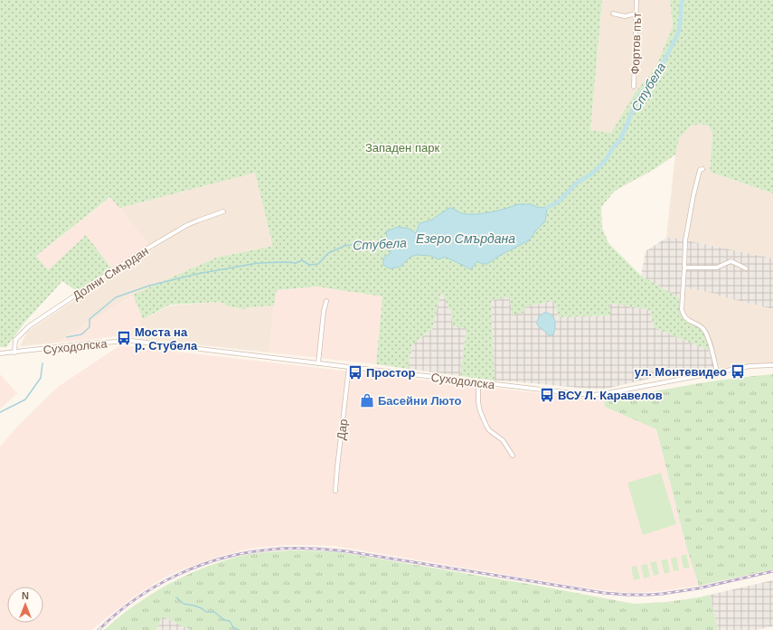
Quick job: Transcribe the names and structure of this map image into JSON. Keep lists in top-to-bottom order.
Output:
{
  "streets": {
    "street": [
      "Фортов път",
      "Долни Смърдан",
      "Суходолска",
      "Дар"
    ]
  },
  "crossings": [
    ["Долни Смърдан", "Суходолска"],
    ["Суходолска", "Дар"]
  ],
  "water": ["Стубела", "Езеро Смърдана"],
  "parks": ["Западен парк"],
  "places": {
    "bus stop": [
      "Моста на р. Стубела",
      "ул. Монтевидео",
      "Простор",
      "ВСУ Л. Каравелов"
    ],
    "shop": ["Басейни Люто"]
  },
  "north": "top"
}
